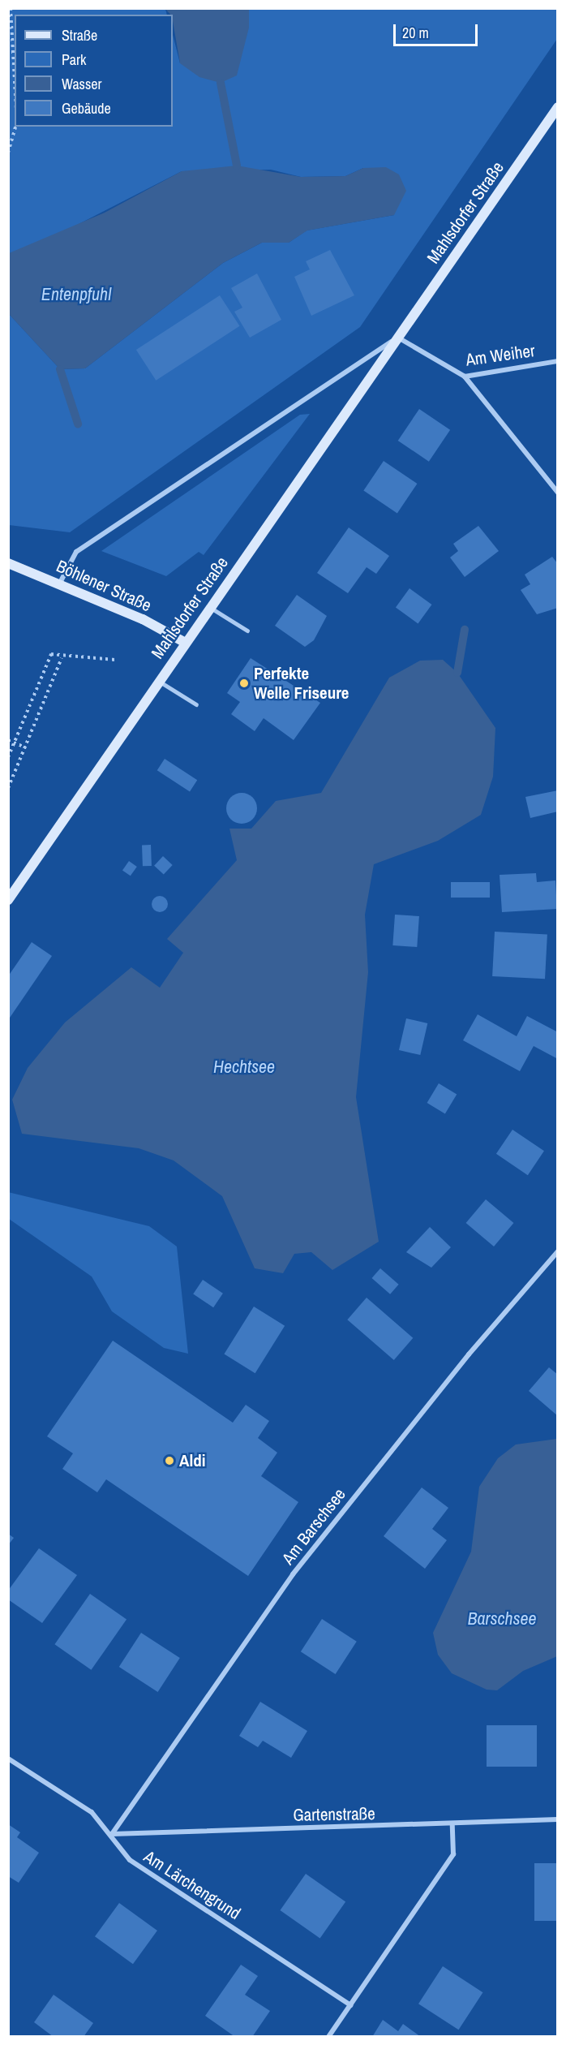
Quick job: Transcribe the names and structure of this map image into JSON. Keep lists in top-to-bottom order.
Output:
{
  "streets": {
    "main road": ["Mahlsdorfer Straße", "Böhlener Straße"],
    "street": [
      "Am Weiher",
      "Am Barschsee",
      "Gartenstraße",
      "Am Lärchengrund"
    ]
  },
  "crossings": [
    ["Mahlsdorfer Straße", "Am Weiher"],
    ["Mahlsdorfer Straße", "Böhlener Straße"],
    ["Am Barschsee", "Gartenstraße"],
    ["Am Barschsee", "Am Lärchengrund"],
    ["Gartenstraße", "Am Lärchengrund"]
  ],
  "water": ["Entenpfuhl", "Hechtsee", "Barschsee"],
  "places": ["Perfekte Welle Friseure", "Aldi"],
  "legend": [
    "Straße",
    "Park",
    "Wasser",
    "Gebäude"
  ],
  "scale_bar": "20 m"
}
